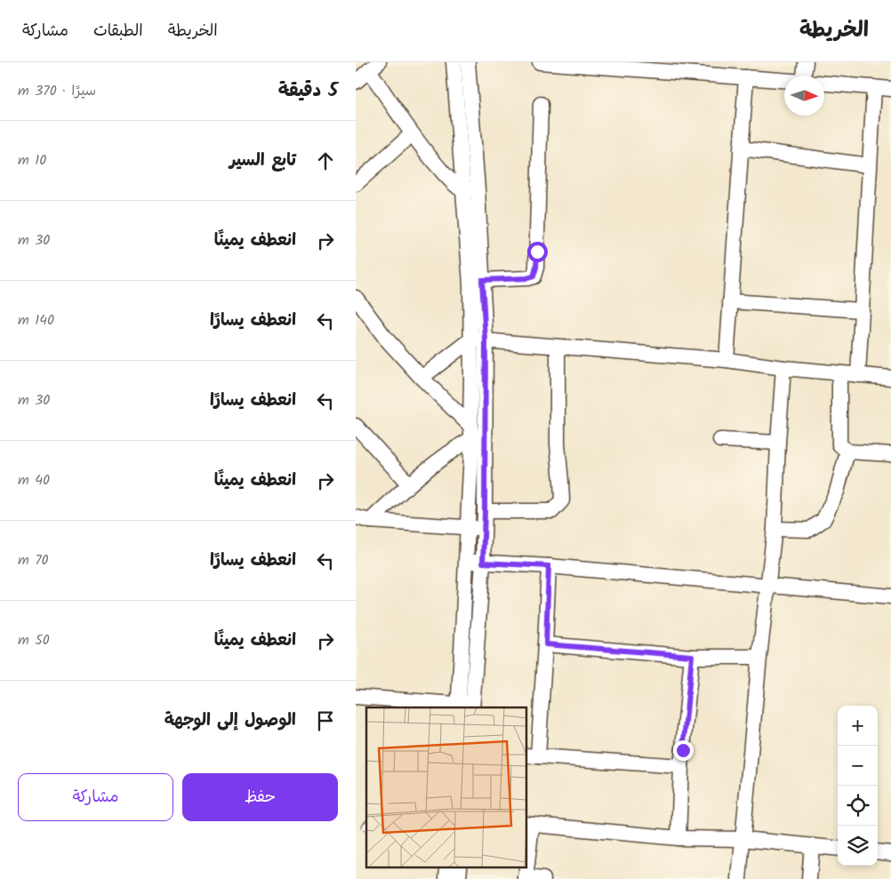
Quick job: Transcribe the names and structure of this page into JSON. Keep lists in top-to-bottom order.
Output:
{
  "north": "right",
  "page": {
    "header": "الخريطة",
    "nav": ["الخريطة", "الطبقات", "مشاركة"],
    "heading": ["5 دقيقة", "سيرًا · 370 m"],
    "list": [
      ["تابع السير", "10 m"],
      ["انعطف يمينًا", "30 m"],
      ["انعطف يسارًا", "140 m"],
      ["انعطف يسارًا", "30 m"],
      ["انعطف يمينًا", "40 m"],
      ["انعطف يسارًا", "70 m"],
      ["انعطف يمينًا", "50 m"],
      "الوصول إلى الوجهة"
    ],
    "map_buttons": ["+", "−"],
    "buttons": ["حفظ", "مشاركة"]
  }
}
